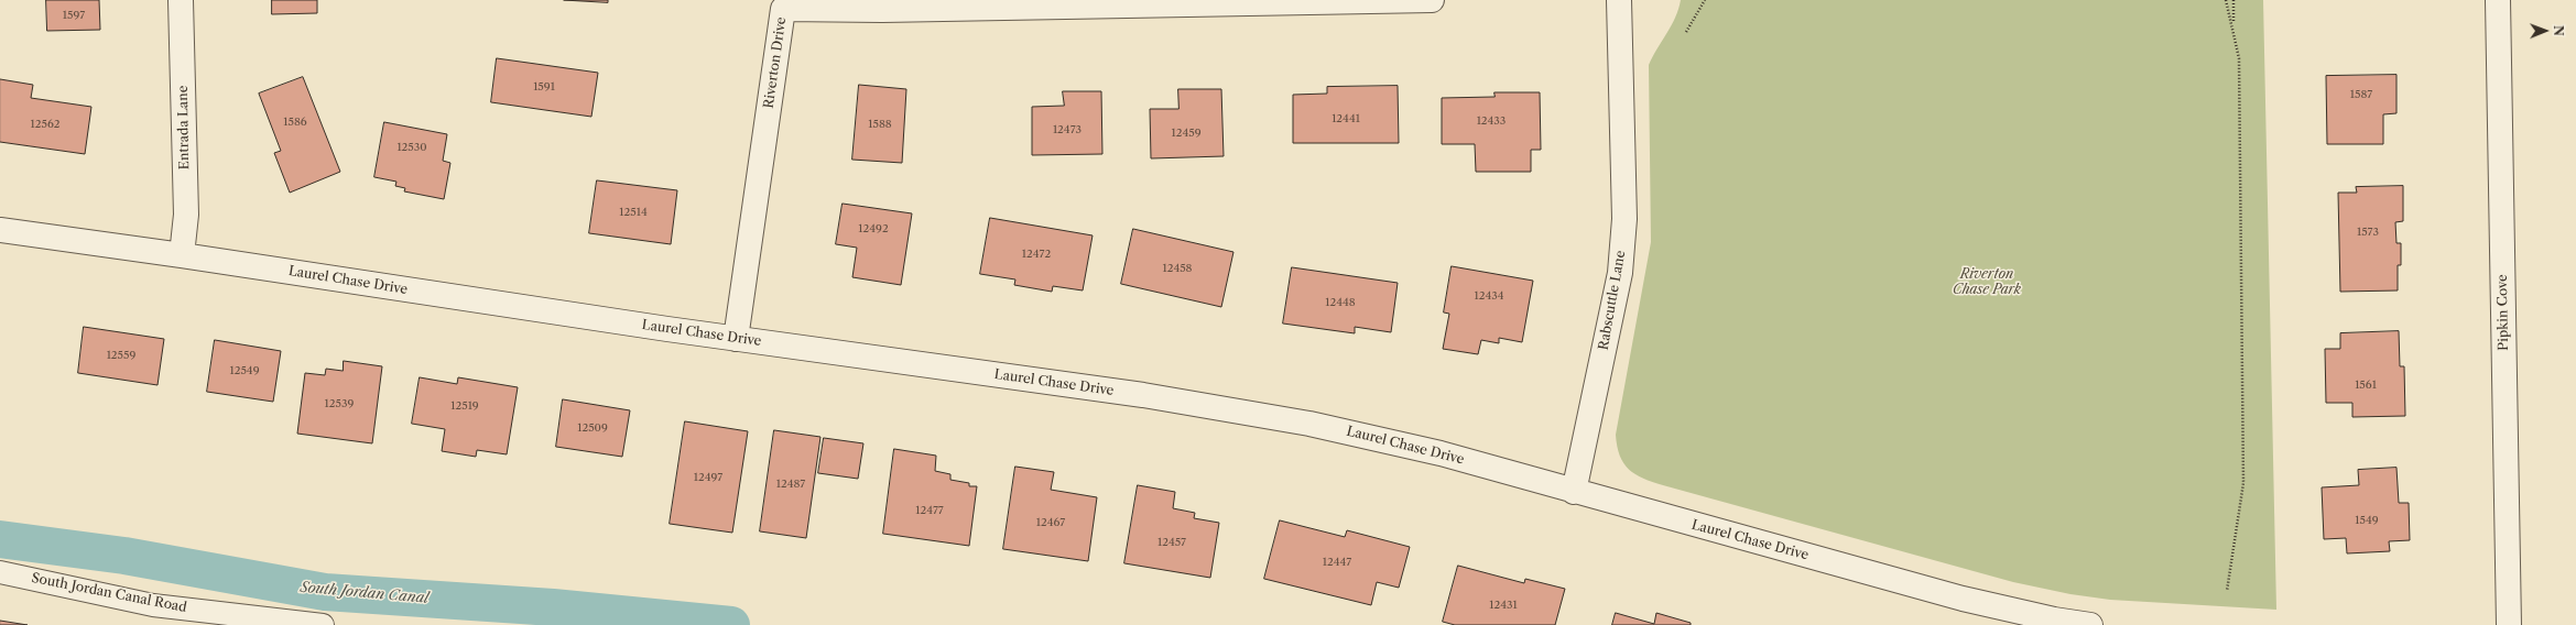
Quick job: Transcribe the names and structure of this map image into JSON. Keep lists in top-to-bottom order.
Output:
{
  "streets": {
    "street": [
      "Riverton Drive",
      "Entrada Lane",
      "Laurel Chase Drive",
      "Rabscuttle Lane",
      "Pipkin Cove"
    ],
    "lane": ["South Jordan Canal Road"]
  },
  "crossings": [
    ["Riverton Drive", "Laurel Chase Drive"],
    ["Entrada Lane", "Laurel Chase Drive"],
    ["Laurel Chase Drive", "Rabscuttle Lane"]
  ],
  "water": ["South Jordan Canal"],
  "parks": ["Riverton Chase Park"],
  "house_numbers": [
    "1597",
    "1591",
    "1587",
    "12441",
    "12433",
    "1586",
    "12562",
    "1588",
    "12473",
    "12459",
    "12530",
    "12514",
    "12492",
    "1573",
    "12472",
    "12458",
    "12434",
    "12448",
    "12559",
    "12549",
    "1561",
    "12539",
    "12519",
    "12509",
    "12497",
    "12487",
    "12477",
    "1549",
    "12467",
    "12457",
    "12447",
    "12431"
  ],
  "north": "right"
}
